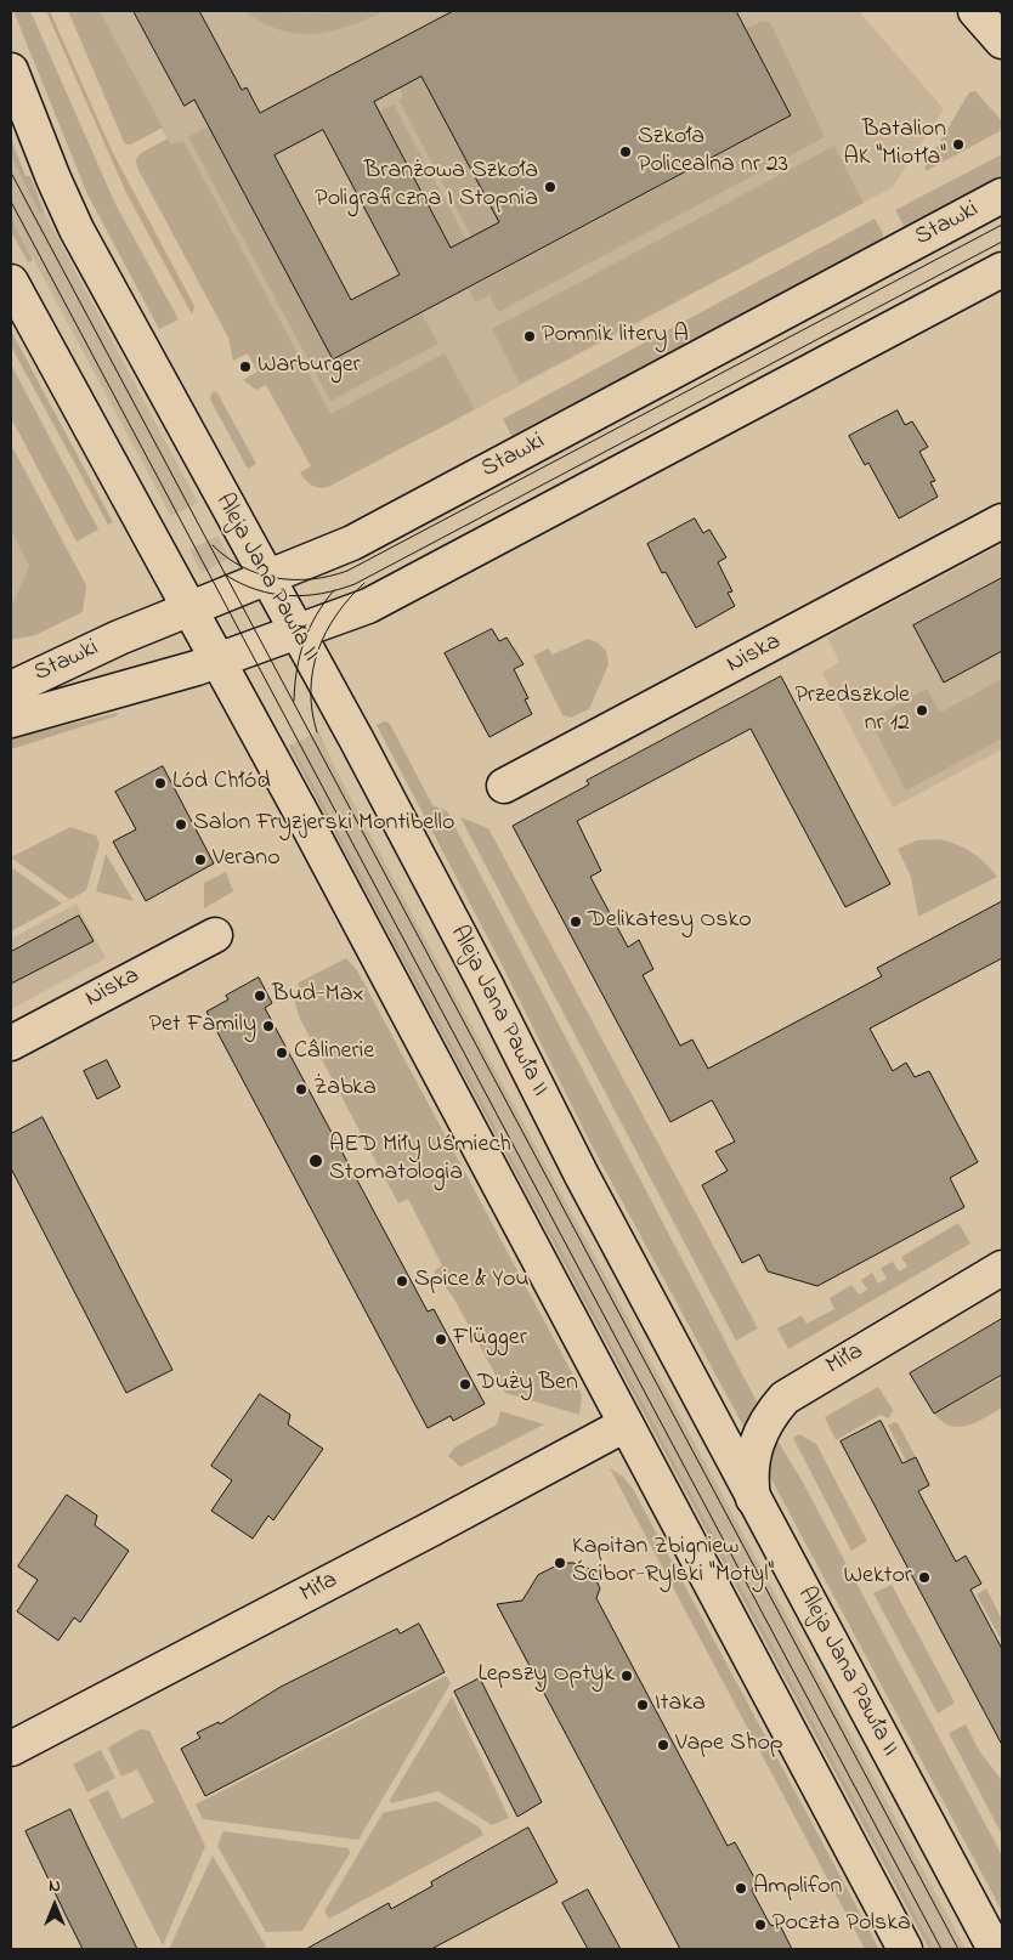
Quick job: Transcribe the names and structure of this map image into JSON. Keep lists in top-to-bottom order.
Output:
{
  "streets": {
    "street": [
      "Stawki",
      "Aleja Jana Pawła II",
      "Niska",
      "Miła"
    ]
  },
  "crossings": [
    ["Stawki", "Aleja Jana Pawła II"],
    ["Aleja Jana Pawła II", "Miła"]
  ],
  "places": [
    "Batalion AK \"Miotła\"",
    "Szkoła Policealna nr 23",
    "Branżowa Szkoła Poligraficzna I Stopnia",
    "Pomnik litery A",
    "Warburger",
    "Przedszkole nr 12",
    "Lód Chłód",
    "Salon Fryzjerski Montibello",
    "Verano",
    "Delikatesy Osko",
    "Bud-Max",
    "Pet Family",
    "Câlinerie",
    "Żabka",
    "AED Miły Uśmiech Stomatologia",
    "Spice & You",
    "Flügger",
    "Duży Ben",
    "Kapitan Zbigniew Ścibor-Rylski \"Motyl\"",
    "Wektor",
    "Lepszy Optyk",
    "Itaka",
    "Vape Shop",
    "Amplifon",
    "Poczta Polska"
  ],
  "north": "top"
}
